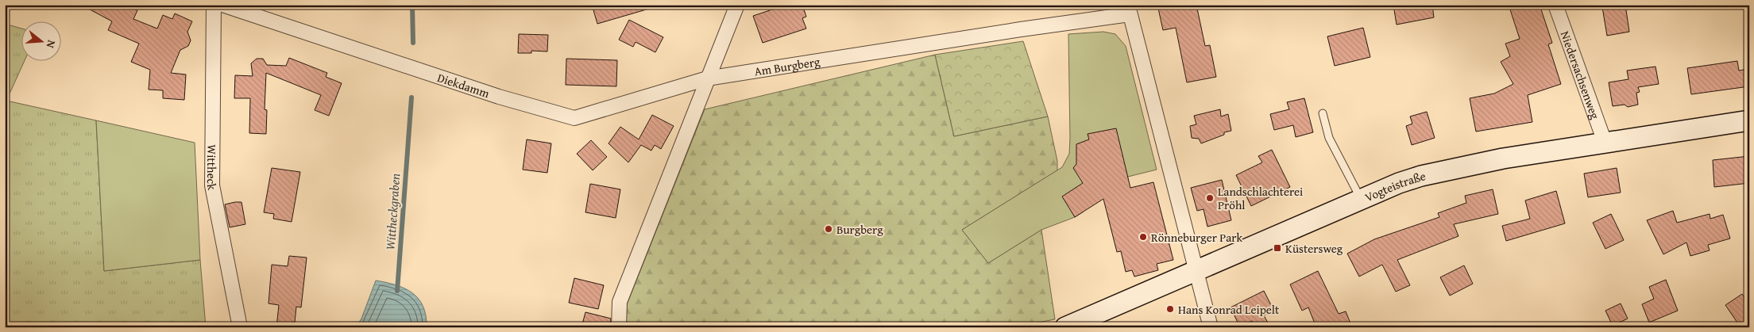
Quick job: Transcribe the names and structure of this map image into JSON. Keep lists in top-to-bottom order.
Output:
{
  "streets": {
    "street": [
      "Am Burgberg",
      "Niedersachsenweg",
      "Diekdamm",
      "Wittheck",
      "Vogteistraße"
    ]
  },
  "crossings": [
    ["Am Burgberg", "Diekdamm"],
    ["Niedersachsenweg", "Vogteistraße"]
  ],
  "water": ["Wittheckgraben"],
  "places": {
    "other": [
      "Landschlachterei Pröhl",
      "Burgberg",
      "Rönneburger Park",
      "Hans Konrad Leipelt"
    ],
    "transit": ["Küstersweg"]
  },
  "north": "right"
}
